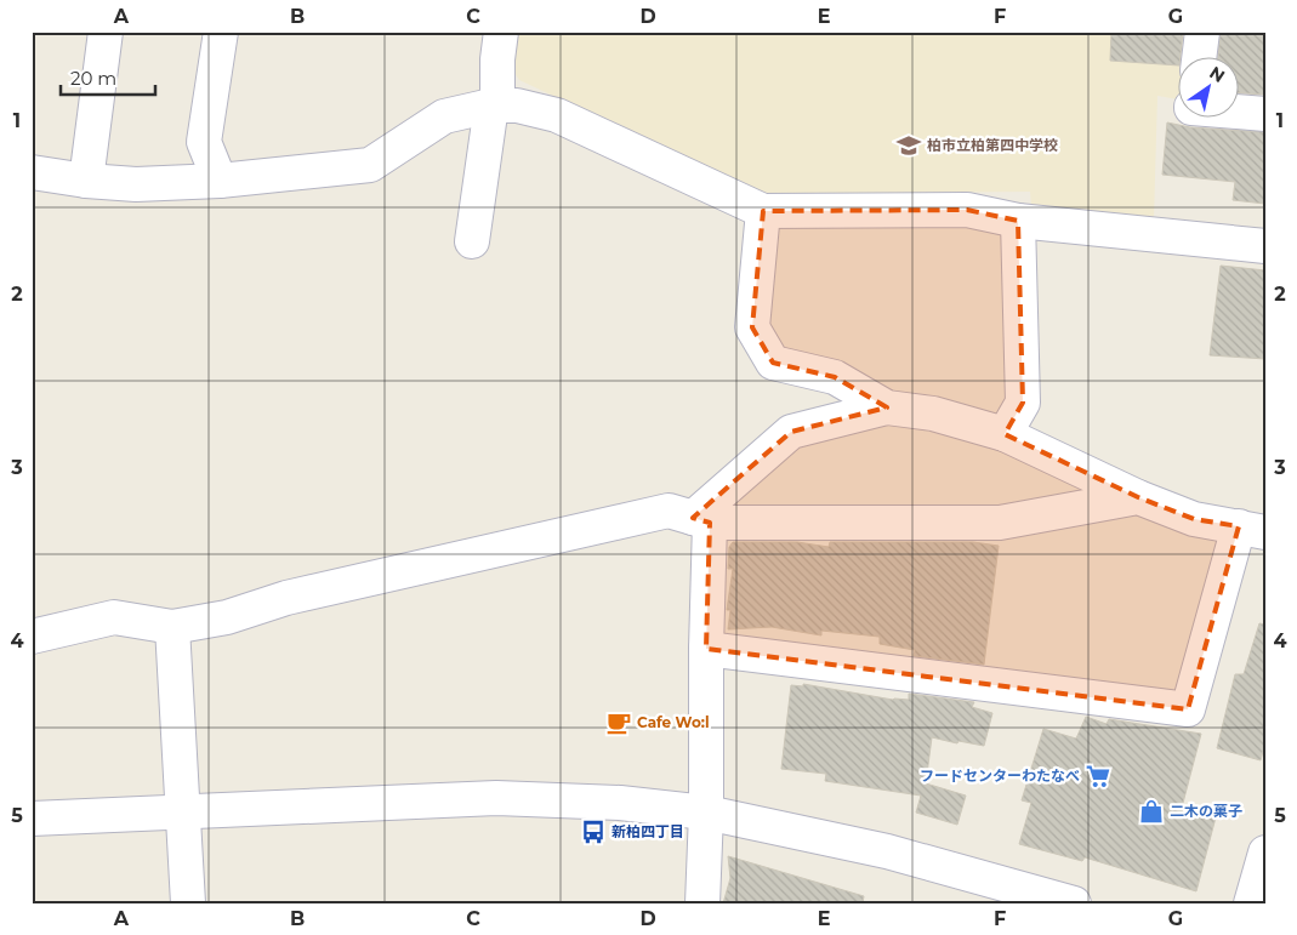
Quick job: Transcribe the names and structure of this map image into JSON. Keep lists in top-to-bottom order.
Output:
{
  "places": {
    "school or university": ["柏市立柏第四中学校"],
    "cafe": ["Cafe Wo:l"],
    "supermarket": ["フードセンターわたなべ"],
    "shop": ["二木の菓子"],
    "bus stop": ["新柏四丁目"]
  },
  "scale_bar": "20 m",
  "north": "top right",
  "grid": {
    "columns": [
      "A",
      "B",
      "C",
      "D",
      "E",
      "F",
      "G"
    ],
    "rows": [
      "1",
      "2",
      "3",
      "4",
      "5"
    ]
  }
}
